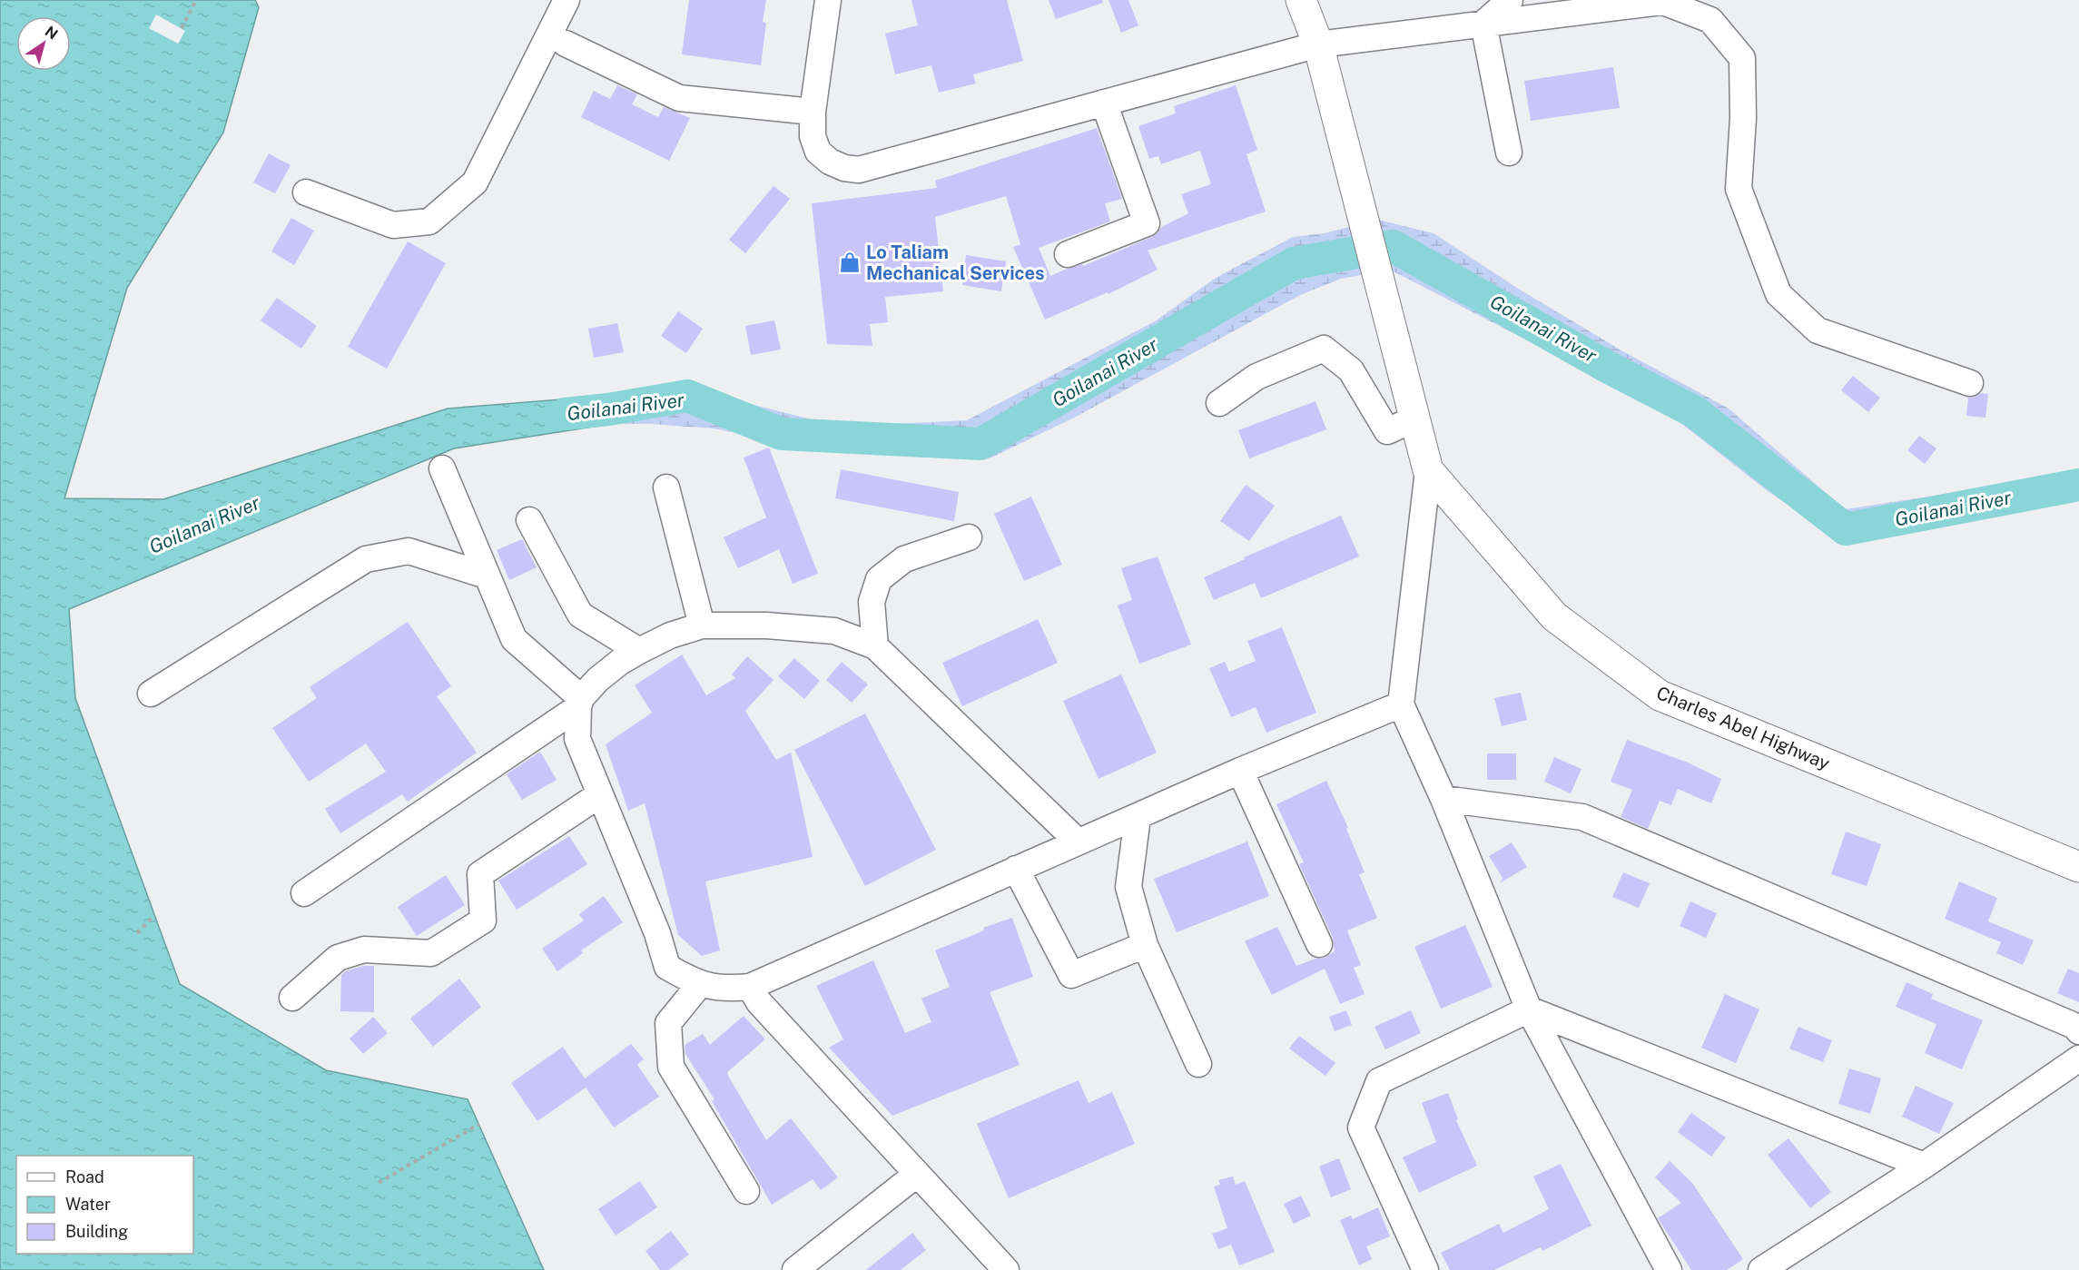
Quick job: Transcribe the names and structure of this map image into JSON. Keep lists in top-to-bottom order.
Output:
{
  "streets": {
    "main road": ["Charles Abel Highway"]
  },
  "water": ["Goilanai River"],
  "places": {
    "shop": ["Lo Taliam Mechanical Services"]
  },
  "legend": ["Road", "Water", "Building"],
  "north": "top right"
}
